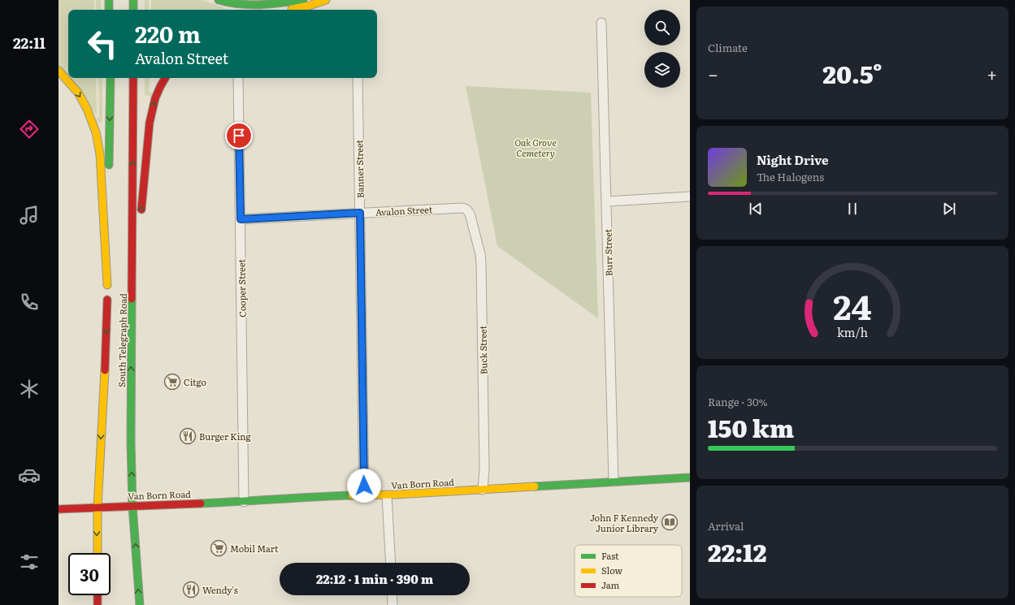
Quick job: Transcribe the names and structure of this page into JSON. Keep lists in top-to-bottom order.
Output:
{
  "streets": {
    "main road": ["South Telegraph Road", "Van Born Road"],
    "street": [
      "Banner Street",
      "Avalon Street",
      "Burr Street",
      "Cooper Street",
      "Buck Street"
    ]
  },
  "crossings": [
    ["Banner Street", "Avalon Street"],
    ["Banner Street", "Van Born Road"],
    ["Avalon Street", "Cooper Street"],
    ["Avalon Street", "Buck Street"],
    ["Burr Street", "Van Born Road"],
    ["Cooper Street", "Van Born Road"],
    ["South Telegraph Road", "Van Born Road"],
    ["Buck Street", "Van Born Road"]
  ],
  "parks": ["Oak Grove Cemetery"],
  "places": {
    "supermarket": ["Citgo", "Mobil Mart"],
    "restaurant": ["Burger King", "Wendy's"],
    "library": ["John F Kennedy Junior Library"]
  },
  "legend": ["Fast", "Slow", "Jam"],
  "page": {
    "tabs": "22:11",
    "tile": [
      "Climate",
      ["Range · 30%", "150 km"],
      ["Arrival", "22:12"]
    ],
    "turn": ["220 m", "Avalon Street"],
    "heat": ["−", "20.5°", "+"],
    "song": ["Night Drive", "The Halogens"],
    "limit": "30",
    "trip": "22:12 · 1 min · 390 m",
    "gauge": ["24", "km/h"]
  }
}
